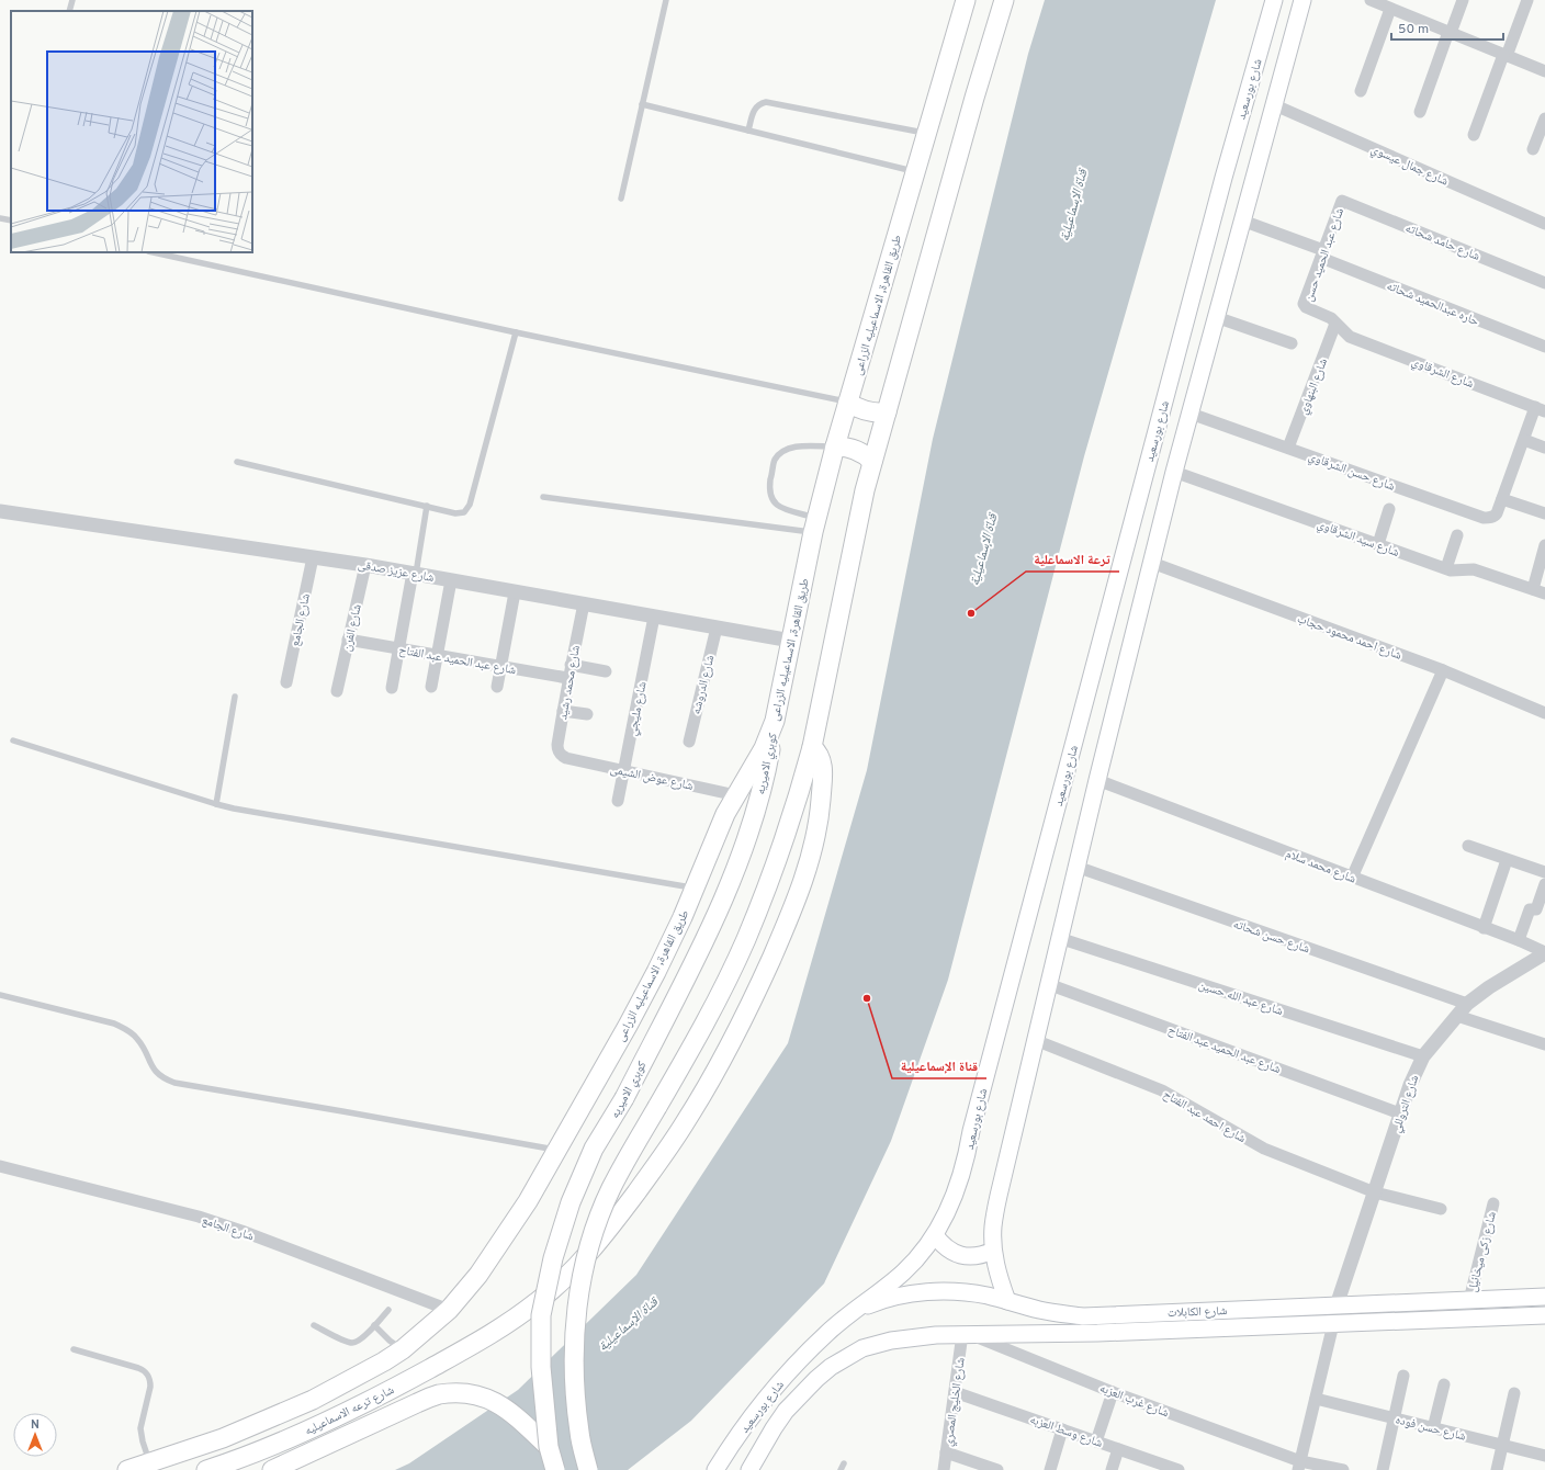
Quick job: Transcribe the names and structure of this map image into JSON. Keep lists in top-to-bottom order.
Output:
{
  "streets": {
    "main road": [
      "شارع بورسعيد",
      "طريق القاهرة, الاسماعيليه الزراعى",
      "كوبري الاميريه",
      "شارع الكابلات",
      "شارع ترعه الاسماعيليه"
    ],
    "street": [
      "شارع جمال عيسوي",
      "شارع حامد شحاته",
      "شارع عبد الحميد حسن",
      "حاره عبدالحميد شحاته",
      "شارع الشرقاوي",
      "شارع البنهاوي",
      "شارع حسن الشرقاوي",
      "شارع سيد الشرقاوي",
      "شارع عزيز صدقى",
      "شارع الجامع",
      "شارع الفرن",
      "شارع احمد محمود حجاب",
      "شارع عبد الحميد عبد الفتاح",
      "شارع محمد رشيد",
      "شارع الدروشه",
      "شارع مليجي",
      "شارع عوض الشيمى",
      "شارع محمد سلام",
      "شارع حسن شحاته",
      "شارع عبد الله حسين",
      "شارع التروللي",
      "شارع احمد عبد الفتاح",
      "شارع زكى ميخائيل",
      "شارع غرب العزبه",
      "شارع الخليج المصري",
      "شارع حسن فوده",
      "شارع وسط العزبه"
    ]
  },
  "crossings": [
    ["شارع بورسعيد", "شارع الكابلات"],
    ["شارع حامد شحاته", "شارع عبد الحميد حسن"],
    ["شارع عبد الحميد حسن", "حاره عبدالحميد شحاته"],
    ["شارع عبد الحميد حسن", "شارع الشرقاوي"],
    ["شارع عبد الحميد حسن", "شارع البنهاوي"],
    ["طريق القاهرة, الاسماعيليه الزراعى", "شارع عزيز صدقى"],
    ["طريق القاهرة, الاسماعيليه الزراعى", "شارع الجامع"],
    ["طريق القاهرة, الاسماعيليه الزراعى", "كوبري الاميريه"],
    ["طريق القاهرة, الاسماعيليه الزراعى", "شارع عوض الشيمى"],
    ["طريق القاهرة, الاسماعيليه الزراعى", "شارع ترعه الاسماعيليه"],
    ["شارع الشرقاوي", "شارع حسن الشرقاوي"],
    ["شارع البنهاوي", "شارع حسن الشرقاوي"],
    ["شارع عزيز صدقى", "شارع الجامع"],
    ["شارع عزيز صدقى", "شارع الفرن"],
    ["شارع عزيز صدقى", "شارع محمد رشيد"],
    ["شارع عزيز صدقى", "شارع الدروشه"],
    ["شارع عزيز صدقى", "شارع مليجي"],
    ["شارع الفرن", "شارع عبد الحميد عبد الفتاح"],
    ["شارع عبد الحميد عبد الفتاح", "شارع محمد رشيد"],
    ["شارع عبد الحميد عبد الفتاح", "شارع التروللي"],
    ["شارع محمد رشيد", "شارع عوض الشيمى"],
    ["شارع مليجي", "شارع عوض الشيمى"],
    ["شارع محمد سلام", "شارع التروللي"],
    ["شارع حسن شحاته", "شارع التروللي"],
    ["شارع عبد الله حسين", "شارع التروللي"],
    ["شارع التروللي", "شارع احمد عبد الفتاح"],
    ["شارع التروللي", "شارع الكابلات"],
    ["شارع زكى ميخائيل", "شارع الكابلات"],
    ["شارع الكابلات", "شارع غرب العزبه"],
    ["شارع الكابلات", "شارع الخليج المصري"],
    ["شارع غرب العزبه", "شارع الخليج المصري"],
    ["شارع الخليج المصري", "شارع وسط العزبه"]
  ],
  "water": ["قناة الإسماعيلية"],
  "places": ["ترعة الاسماعلية", "قناة الإسماعيلية"],
  "scale_bar": "50 m",
  "north": "top"
}
